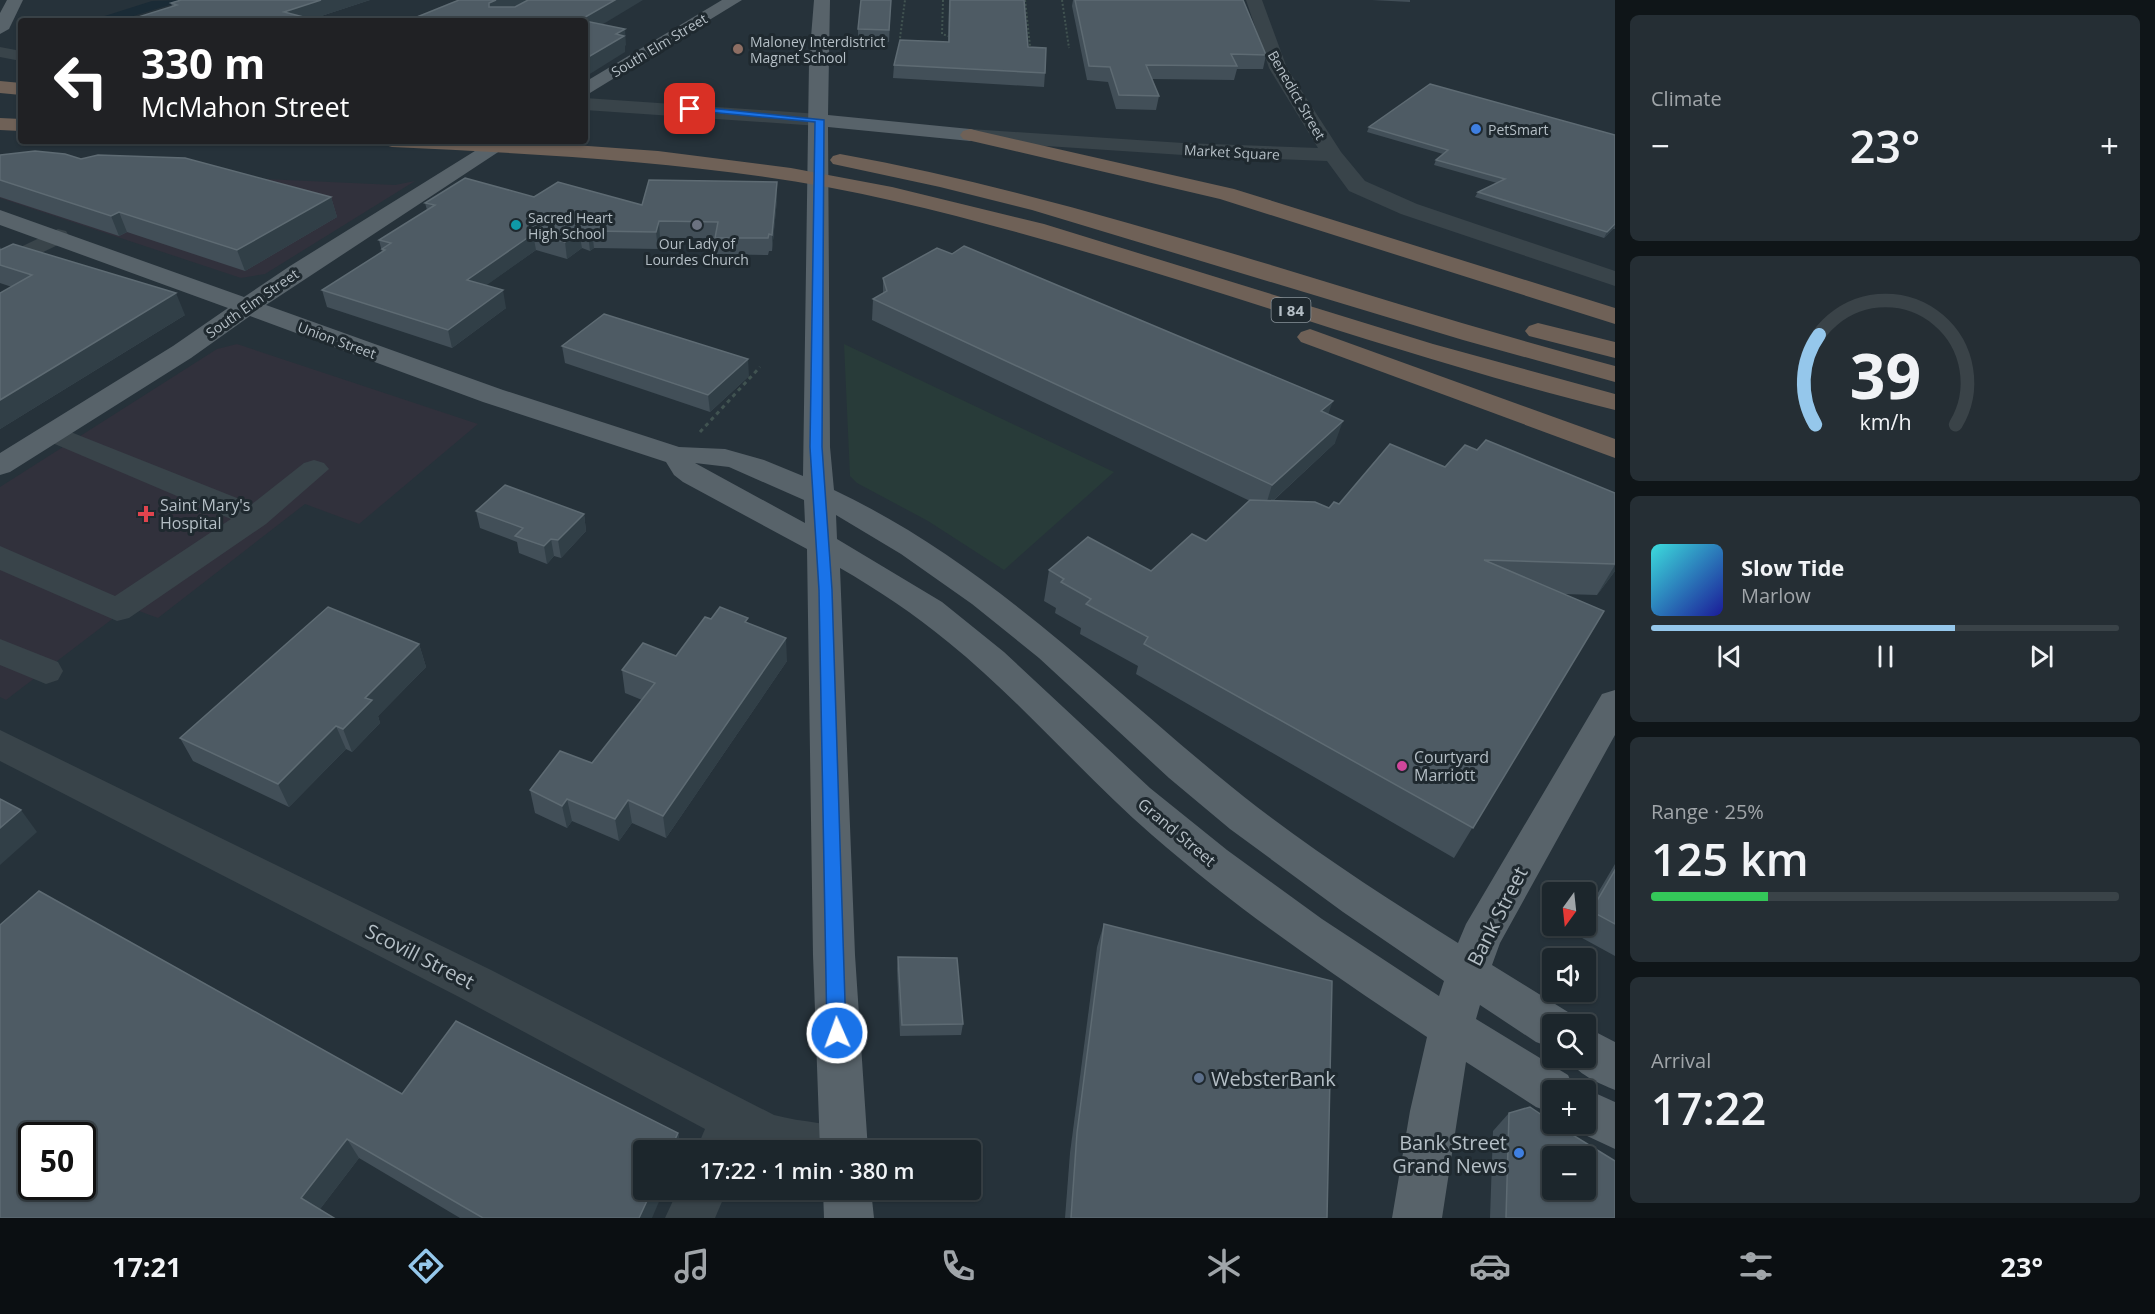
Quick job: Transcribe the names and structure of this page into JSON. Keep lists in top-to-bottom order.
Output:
{
  "streets": {
    "highway": ["I 84"],
    "main road": [
      "South Elm Street",
      "Market Square",
      "Union Street",
      "Grand Street",
      "Bank Street"
    ],
    "street": ["Benedict Street", "Scovill Street"]
  },
  "crossings": [
    ["South Elm Street", "Union Street"],
    ["Benedict Street", "Market Square"],
    ["Grand Street", "Bank Street"]
  ],
  "places": {
    "other": [
      "Maloney Interdistrict Magnet School",
      "PetSmart",
      "Sacred Heart High School",
      "Our Lady of Lourdes Church",
      "Courtyard Marriott",
      "WebsterBank",
      "Bank Street Grand News"
    ],
    "health": ["Saint Mary's Hospital"]
  },
  "north": "bottom",
  "page": {
    "tile": [
      "Climate",
      ["Range · 25%", "125 km"],
      ["Arrival", "17:22"]
    ],
    "turn": ["330 m", "McMahon Street"],
    "heat": ["−", "23°", "+"],
    "song": ["Slow Tide", "Marlow"],
    "map_buttons": ["+", "−"],
    "limit": "50",
    "trip": "17:22 · 1 min · 380 m",
    "tabs": ["17:21", "23°"],
    "gauge": ["39", "km/h"]
  }
}
